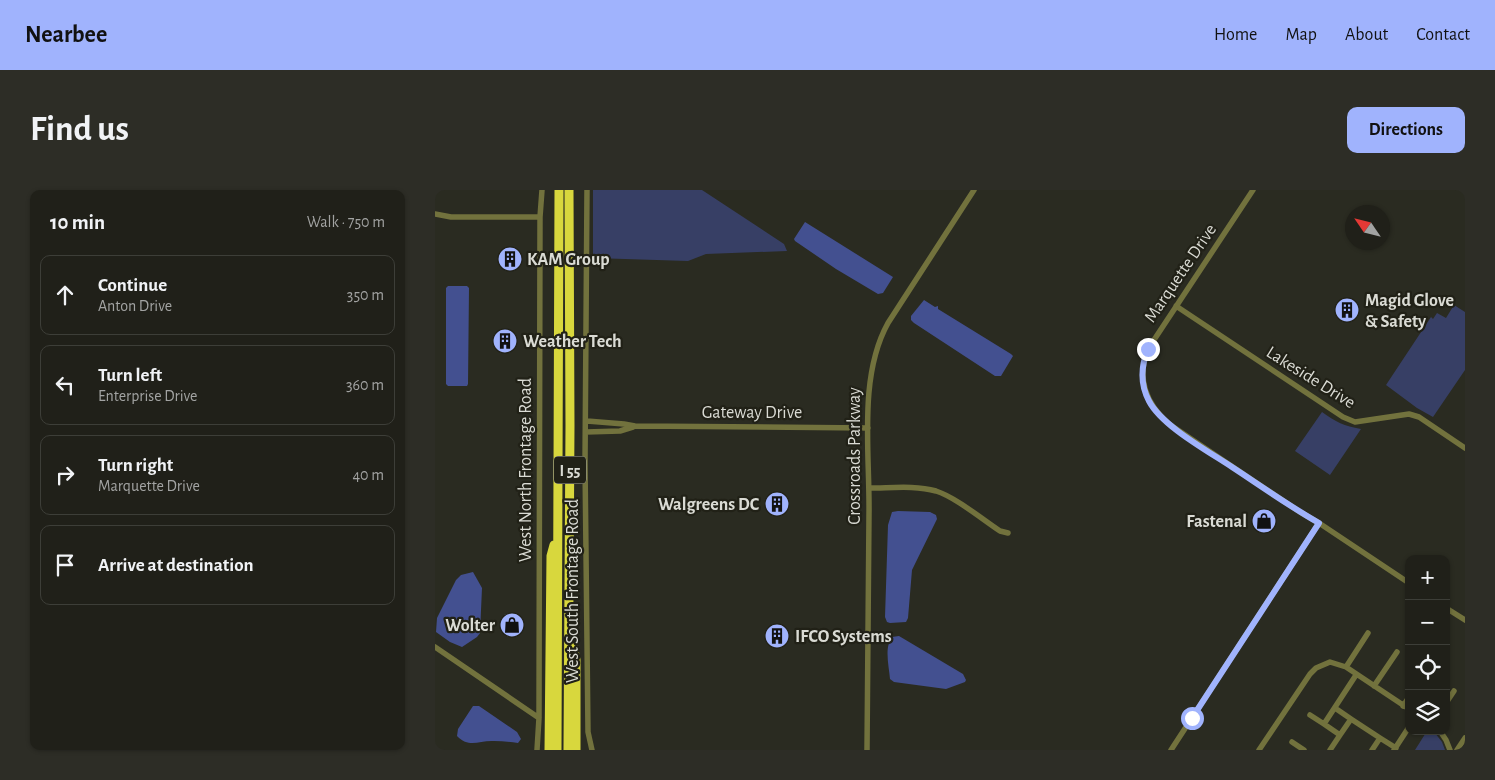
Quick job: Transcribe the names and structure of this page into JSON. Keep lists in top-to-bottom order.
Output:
{
  "streets": {
    "highway": ["I 55"],
    "street": [
      "Marquette Drive",
      "Lakeside Drive",
      "Gateway Drive",
      "Crossroads Parkway",
      "West North Frontage Road",
      "West South Frontage Road"
    ]
  },
  "crossings": [
    ["Marquette Drive", "Lakeside Drive"],
    ["Gateway Drive", "Crossroads Parkway"],
    ["Gateway Drive", "West South Frontage Road"]
  ],
  "places": {
    "building": [
      "KAM Group",
      "Magid Glove & Safety",
      "Weather Tech",
      "Walgreens DC",
      "IFCO Systems"
    ],
    "shop": ["Fastenal", "Wolter"]
  },
  "north": "top left",
  "page": {
    "header": "Nearbee",
    "nav": [
      "Home",
      "Map",
      "About",
      "Contact"
    ],
    "buttons": "Directions",
    "title": "Find us",
    "heading": ["10 min", "Walk · 750 m"],
    "list": [
      ["Continue", "Anton Drive", "350 m"],
      ["Turn left", "Enterprise Drive", "360 m"],
      ["Turn right", "Marquette Drive", "40 m"],
      "Arrive at destination"
    ],
    "map_buttons": ["+", "−"]
  }
}
